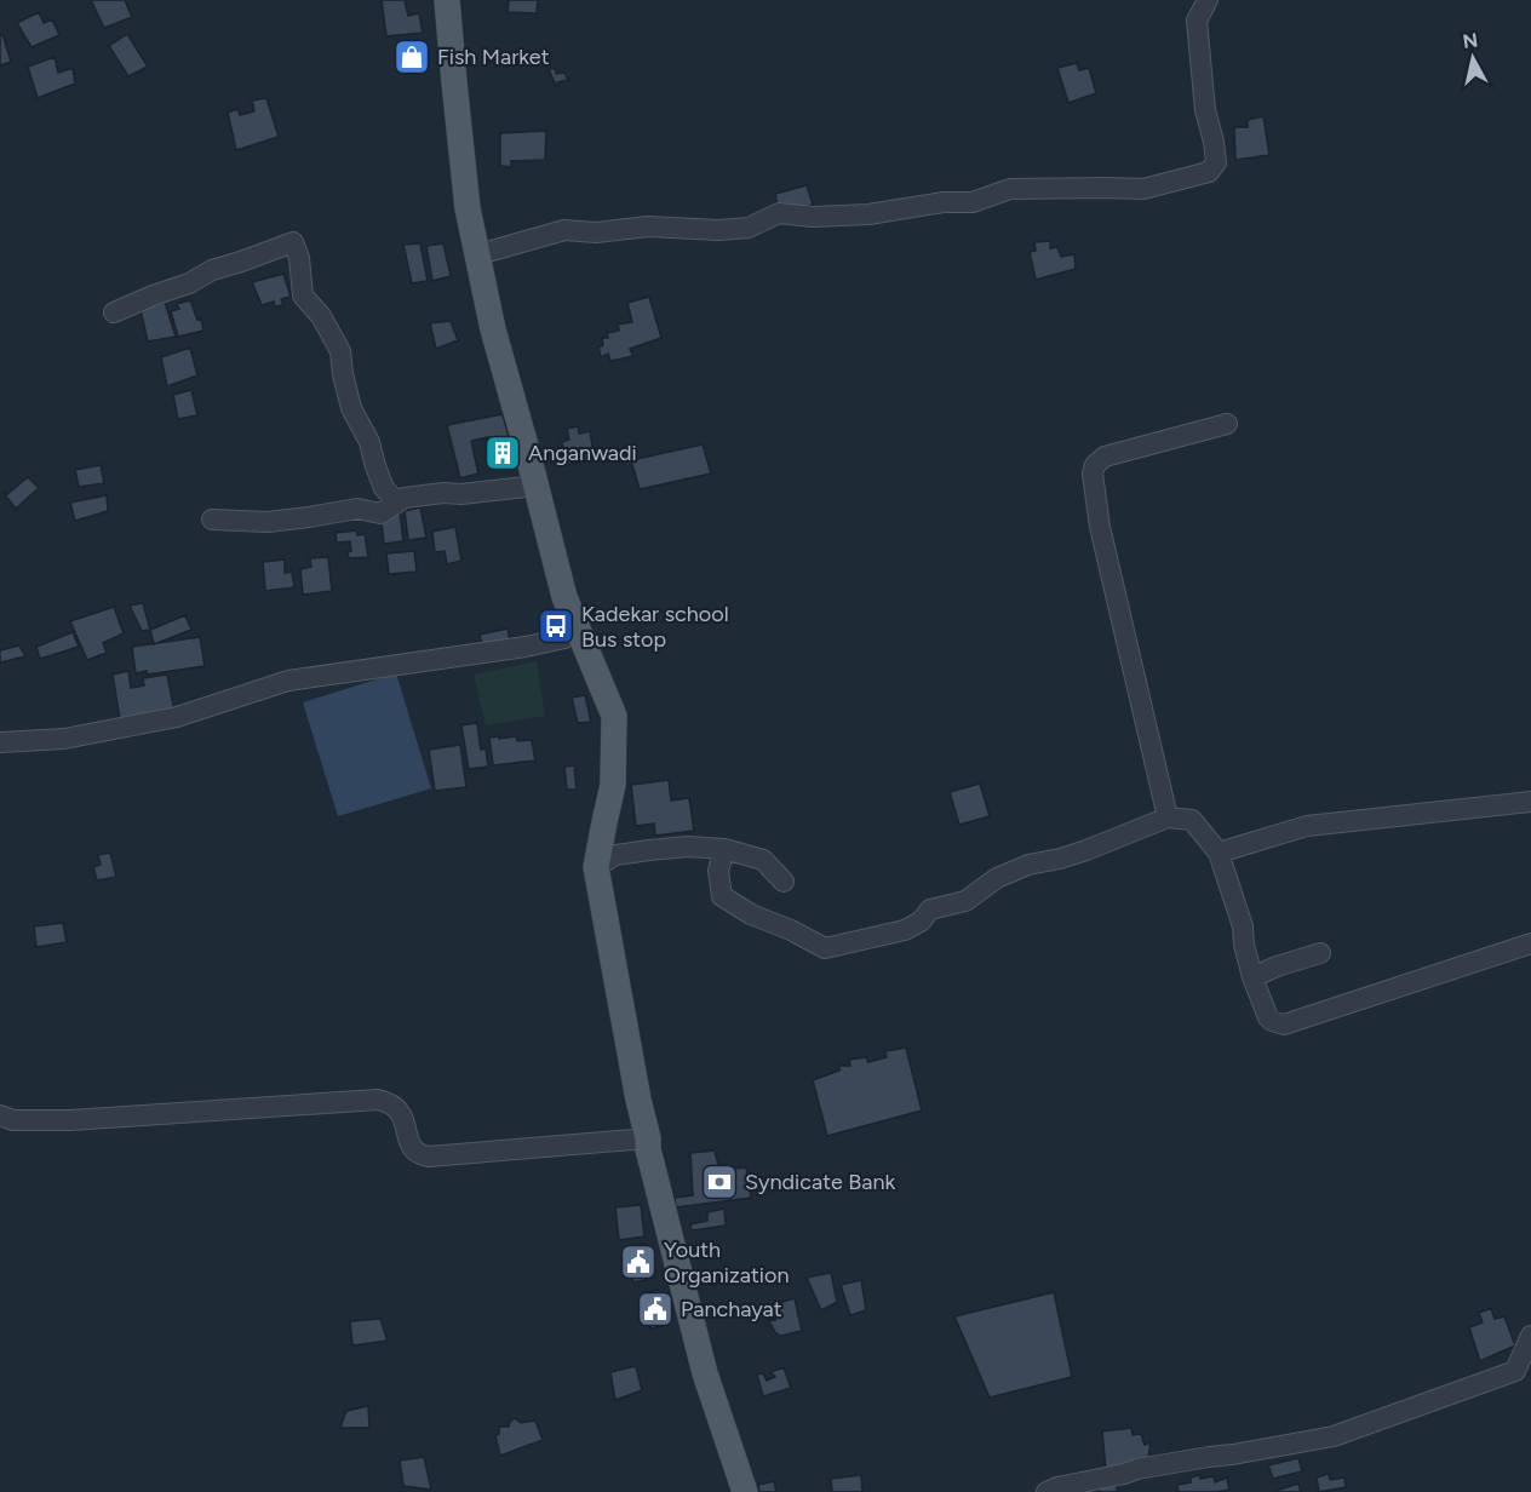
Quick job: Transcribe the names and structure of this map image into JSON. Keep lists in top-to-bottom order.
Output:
{
  "places": {
    "shop": ["Fish Market"],
    "building": ["Anganwadi"],
    "bus stop": ["Kadekar school Bus stop"],
    "bank": ["Syndicate Bank"],
    "public building": ["Youth Organization", "Panchayat"]
  },
  "north": "top"
}
